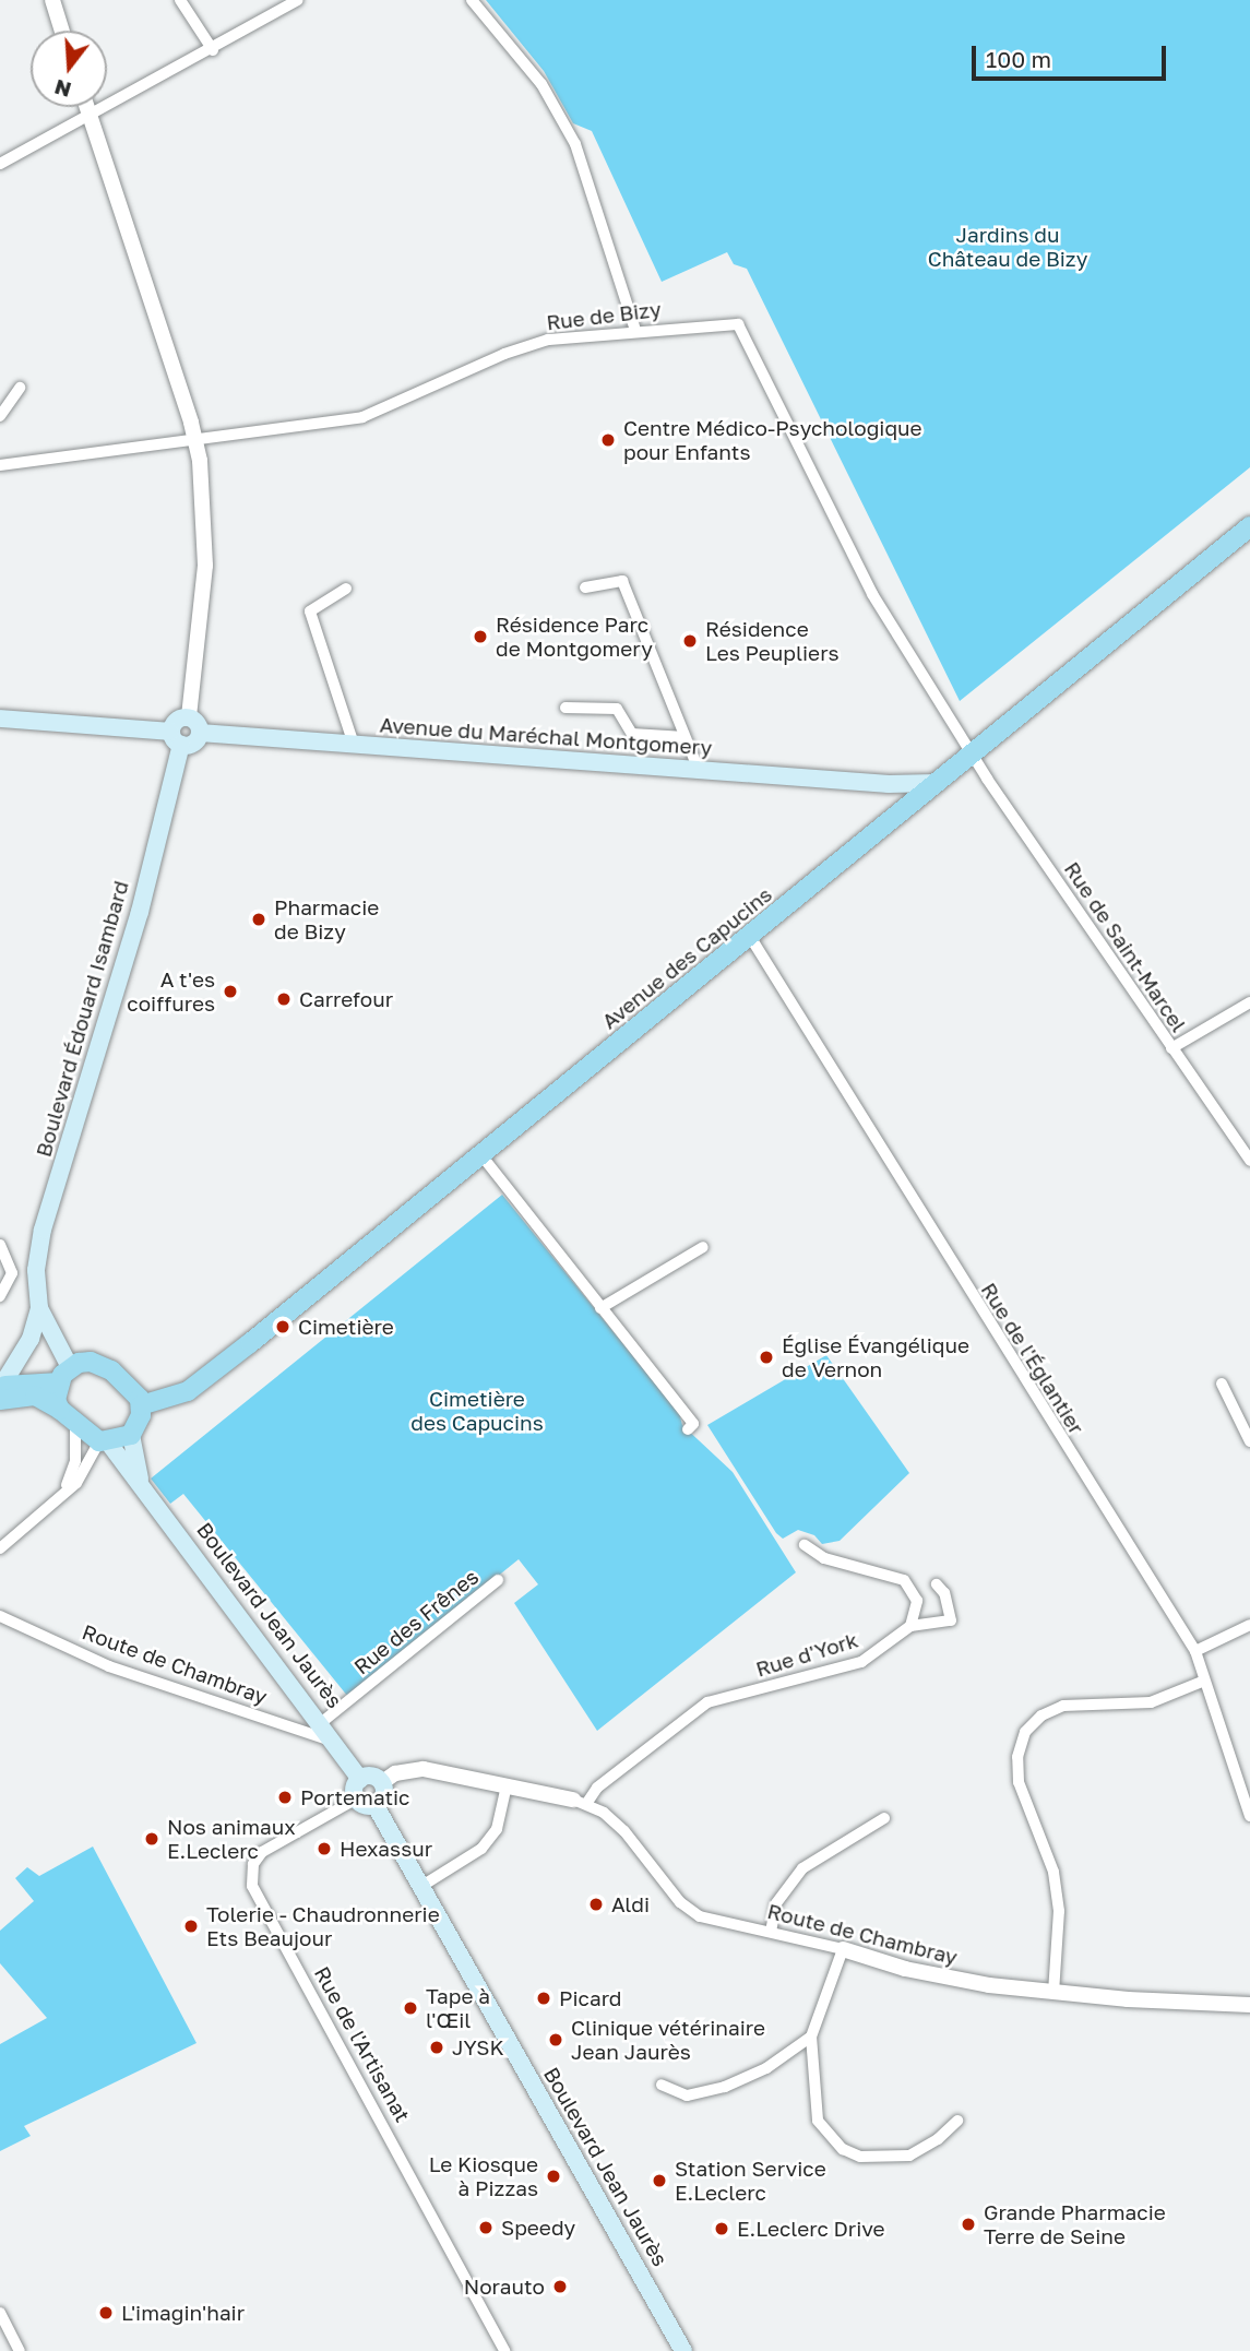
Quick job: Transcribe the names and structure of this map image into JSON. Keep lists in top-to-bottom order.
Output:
{
  "streets": {
    "main road": [
      "Avenue du Maréchal Montgomery",
      "Avenue des Capucins",
      "Boulevard Édouard Isambard",
      "Boulevard Jean Jaurès"
    ],
    "street": [
      "Rue de Bizy",
      "Rue de Saint-Marcel",
      "Rue de l'Églantier",
      "Rue des Frênes",
      "Rue d'York",
      "Route de Chambray",
      "Rue de l'Artisanat"
    ]
  },
  "crossings": [
    ["Rue de Bizy", "Rue de Saint-Marcel"],
    ["Rue de Bizy", "Avenue des Capucins"],
    ["Avenue du Maréchal Montgomery", "Avenue des Capucins"],
    ["Rue de Saint-Marcel", "Avenue des Capucins"],
    ["Avenue des Capucins", "Boulevard Édouard Isambard"],
    ["Avenue des Capucins", "Rue de l'Églantier"],
    ["Avenue des Capucins", "Boulevard Jean Jaurès"],
    ["Boulevard Édouard Isambard", "Boulevard Jean Jaurès"],
    ["Boulevard Jean Jaurès", "Rue des Frênes"],
    ["Boulevard Jean Jaurès", "Route de Chambray"],
    ["Boulevard Jean Jaurès", "Rue de l'Artisanat"],
    ["Rue d'York", "Route de Chambray"],
    ["Route de Chambray", "Rue de l'Artisanat"]
  ],
  "parks": ["Jardins du Château de Bizy", "Cimetière des Capucins"],
  "places": [
    "Centre Médico-Psychologique pour Enfants",
    "Résidence Parc de Montgomery",
    "Résidence Les Peupliers",
    "Pharmacie de Bizy",
    "A t'es coiffures",
    "Carrefour",
    "Cimetière",
    "Église Évangélique de Vernon",
    "Portematic",
    "Nos animaux E.Leclerc",
    "Hexassur",
    "Aldi",
    "Tolerie - Chaudronnerie Ets Beaujour",
    "Picard",
    "Tape à l'Œil",
    "Clinique vétérinaire Jean Jaurès",
    "JYSK",
    "Le Kiosque à Pizzas",
    "Station Service E.Leclerc",
    "Grande Pharmacie Terre de Seine",
    "Speedy",
    "E.Leclerc Drive",
    "Norauto",
    "L'imagin'hair"
  ],
  "scale_bar": "100 m",
  "north": "bottom"
}
